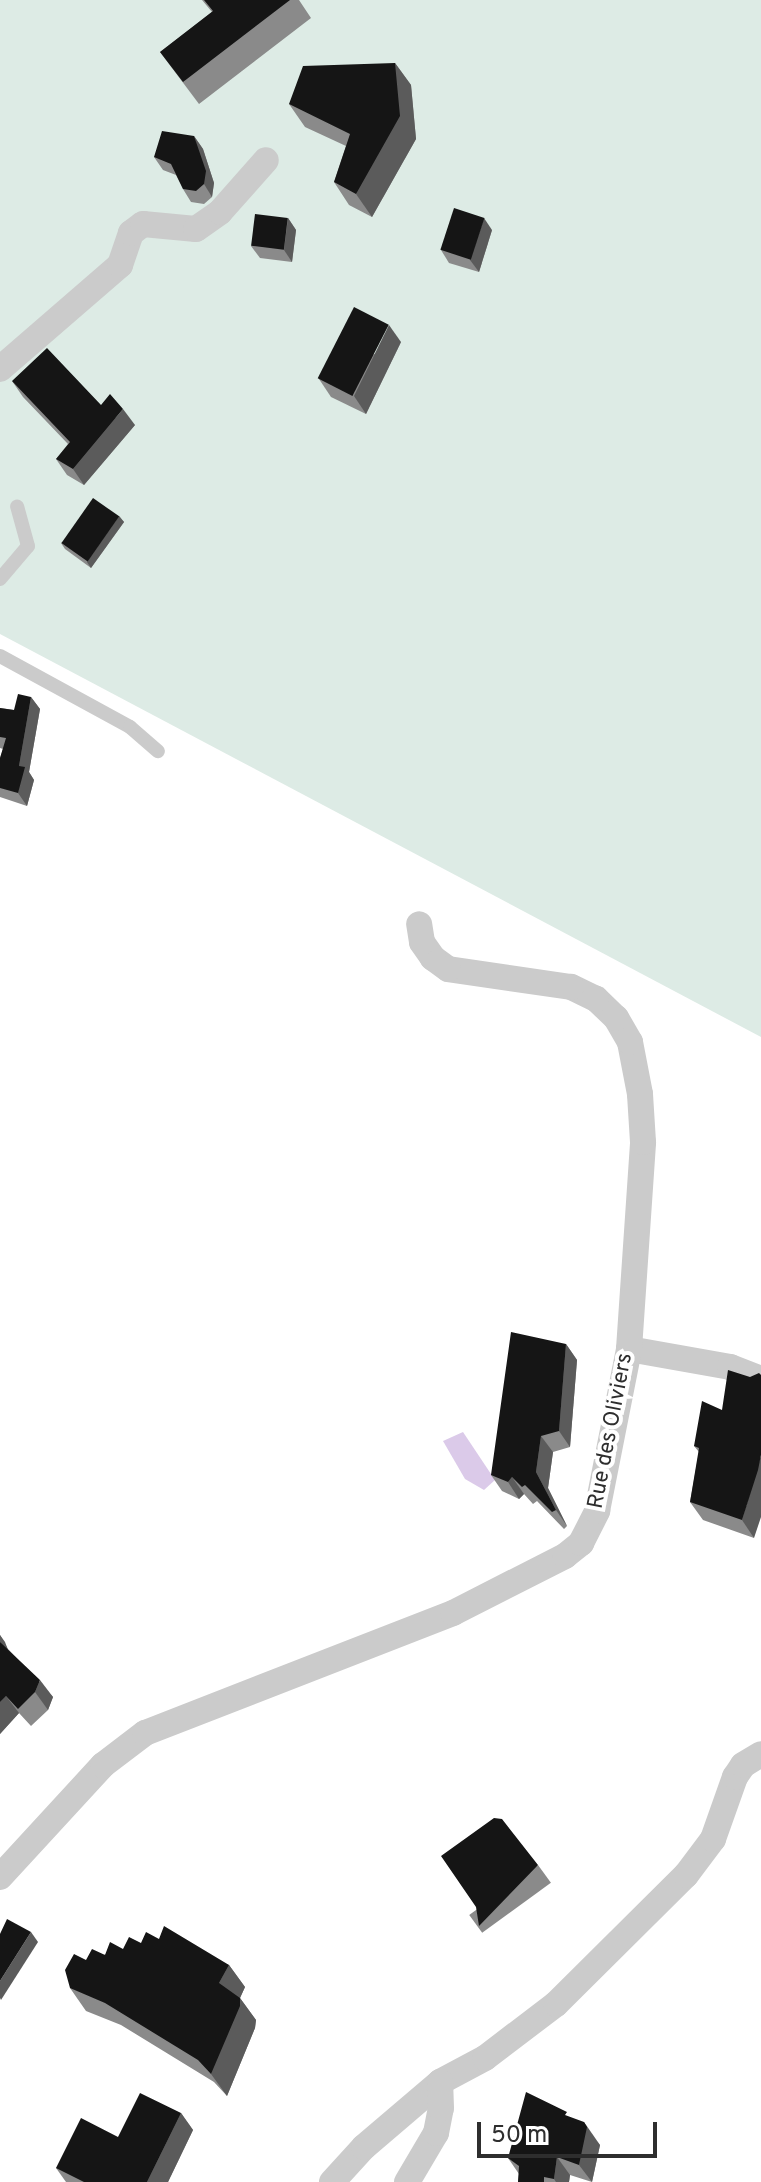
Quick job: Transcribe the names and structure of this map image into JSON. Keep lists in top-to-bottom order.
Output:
{
  "streets": {
    "street": ["Rue des Oliviers"]
  },
  "scale_bar": "50 m"
}
